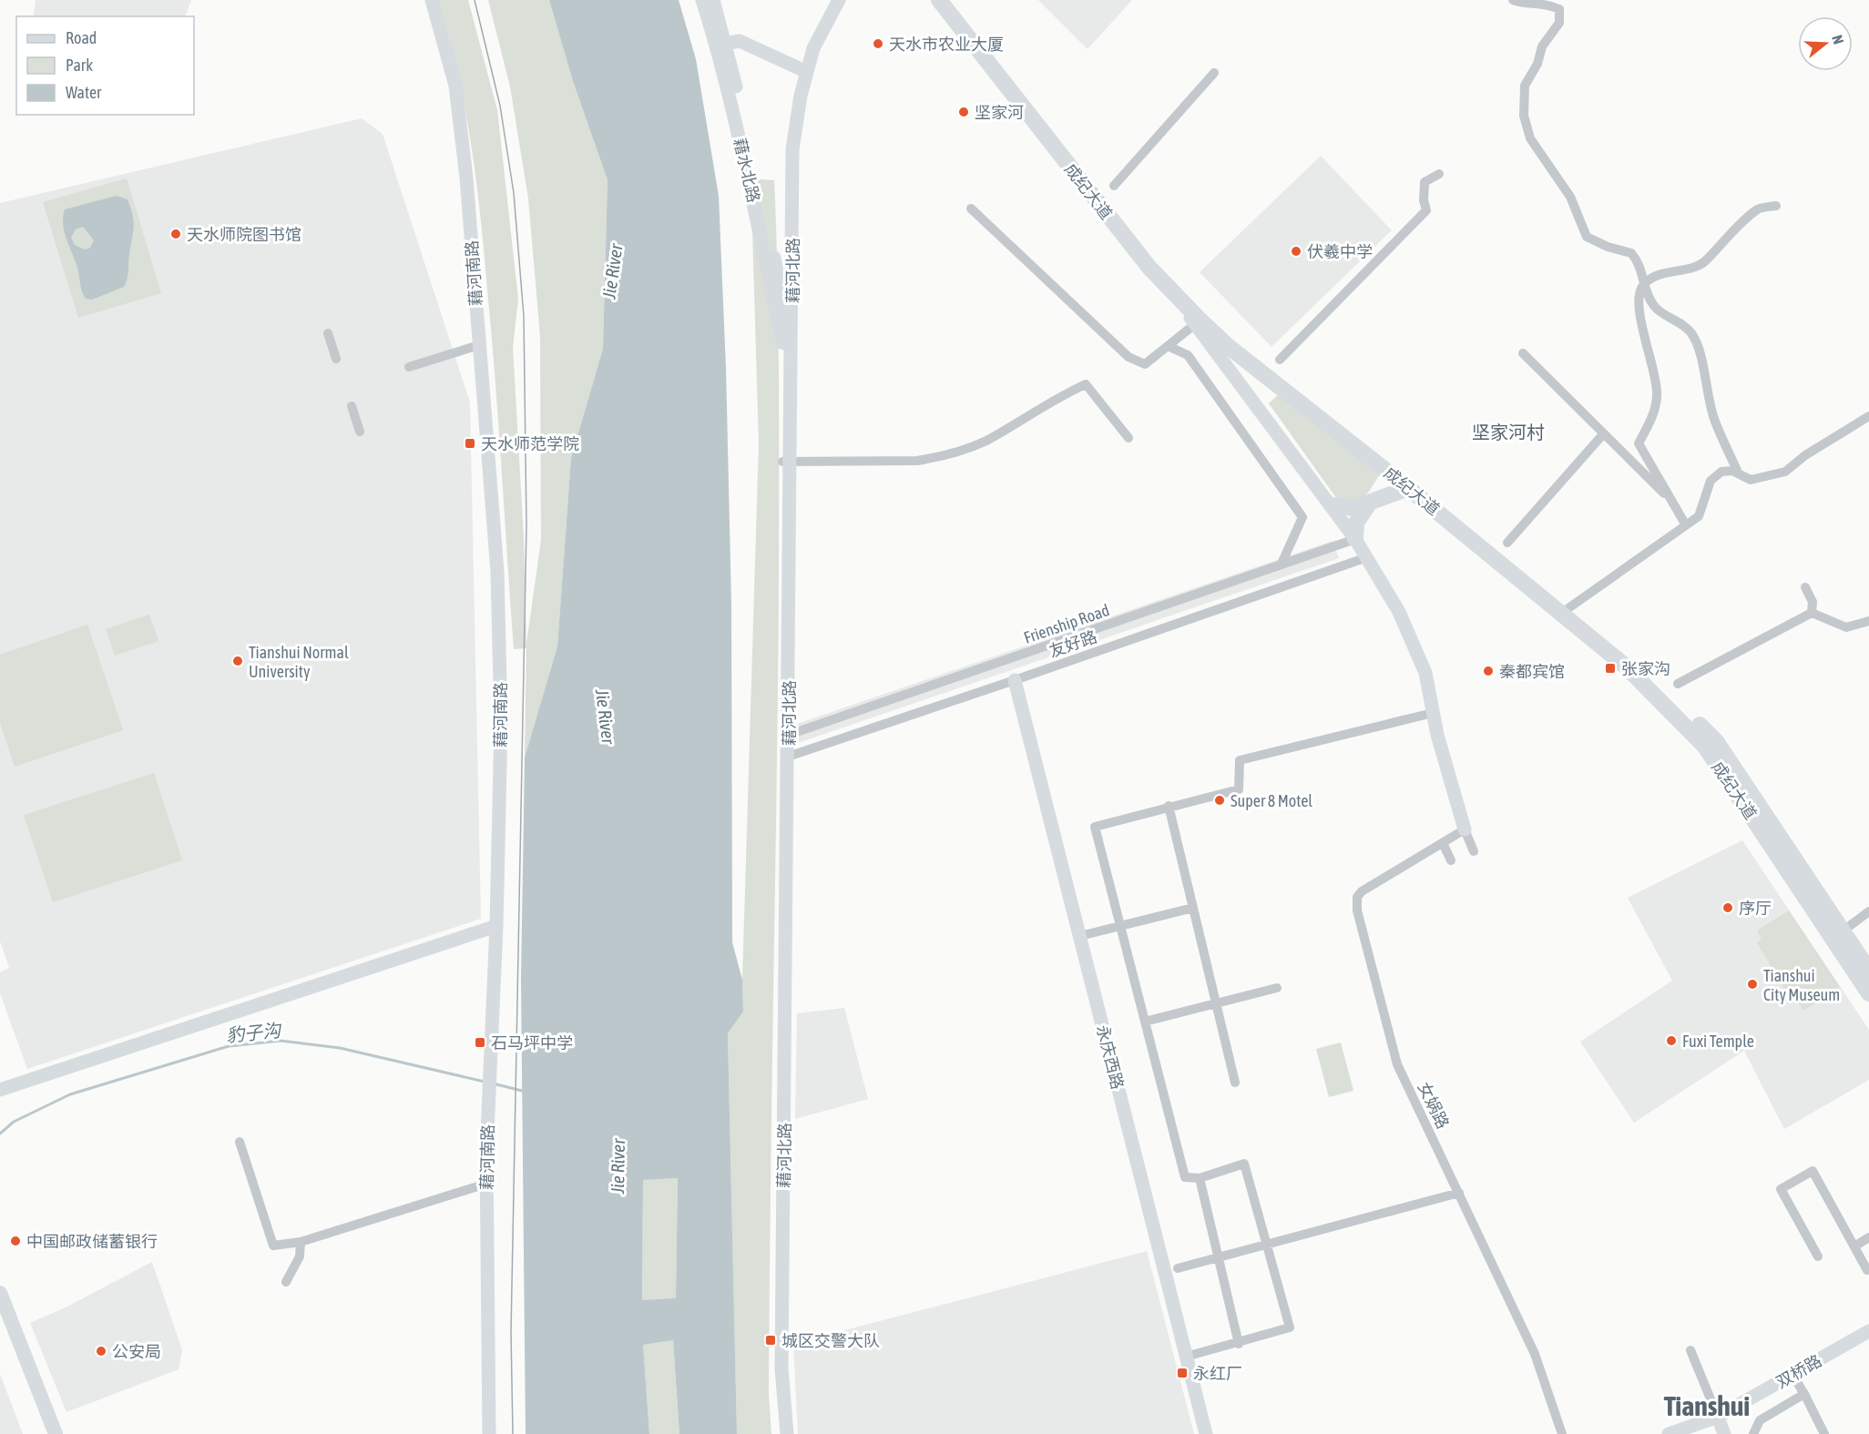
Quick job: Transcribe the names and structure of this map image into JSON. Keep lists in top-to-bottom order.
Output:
{
  "streets": {
    "highway": ["成纪大道"],
    "main road": [
      "藉水北路",
      "藉河北路",
      "藉河南路",
      "永庆西路",
      "双桥路"
    ],
    "street": ["Frienship Road", "友好路", "女娲路"]
  },
  "crossings": [
    ["藉水北路", "藉河北路"],
    ["藉河北路", "Frienship Road"],
    ["藉河北路", "友好路"],
    ["友好路", "永庆西路"]
  ],
  "districts": ["坚家河村", "Tianshui"],
  "water": ["Jie River", "豹子沟"],
  "places": {
    "other": [
      "天水市农业大厦",
      "坚家河",
      "天水师院图书馆",
      "伏羲中学",
      "Tianshui Normal University",
      "秦都宾馆",
      "Super 8 Motel",
      "序厅",
      "Tianshui City Museum",
      "Fuxi Temple",
      "中国邮政储蓄银行",
      "公安局"
    ],
    "transit": [
      "天水师范学院",
      "张家沟",
      "石马坪中学",
      "城区交警大队",
      "永红厂"
    ]
  },
  "legend": ["Road", "Park", "Water"],
  "north": "right"
}
